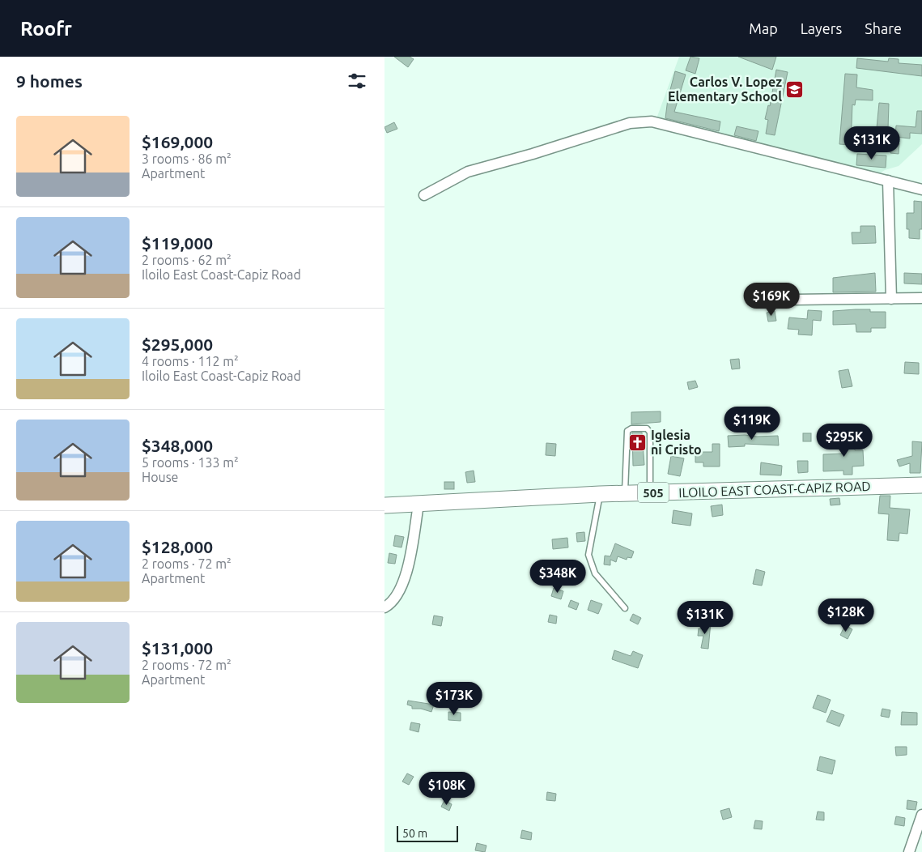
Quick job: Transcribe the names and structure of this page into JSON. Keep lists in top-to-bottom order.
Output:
{
  "streets": {
    "main road": ["ILOILO EAST COAST-CAPIZ ROAD", "505"]
  },
  "places": {
    "school or university": ["Carlos V. Lopez Elementary School"],
    "church": ["Iglesia ni Cristo"]
  },
  "scale_bar": "50 m",
  "page": {
    "header": "Roofr",
    "nav": ["Map", "Layers", "Share"],
    "heading": "9 homes",
    "list": [
      {
        "name": "$169,000",
        "note": "3 rooms · 86 m² · Apartment"
      },
      {
        "name": "$119,000",
        "note": "2 rooms · 62 m² · Iloilo East Coast-Capiz Road"
      },
      {
        "name": "$295,000",
        "note": "4 rooms · 112 m² · Iloilo East Coast-Capiz Road"
      },
      {
        "name": "$348,000",
        "note": "5 rooms · 133 m² · House"
      },
      {
        "name": "$128,000",
        "note": "2 rooms · 72 m² · Apartment"
      },
      {
        "name": "$131,000",
        "note": "2 rooms · 72 m² · Apartment"
      }
    ],
    "price": [
      "$131K",
      "$169K",
      "$119K",
      "$295K",
      "$348K",
      "$128K",
      "$131K",
      "$173K",
      "$108K"
    ],
    "scale": "50 m"
  }
}
